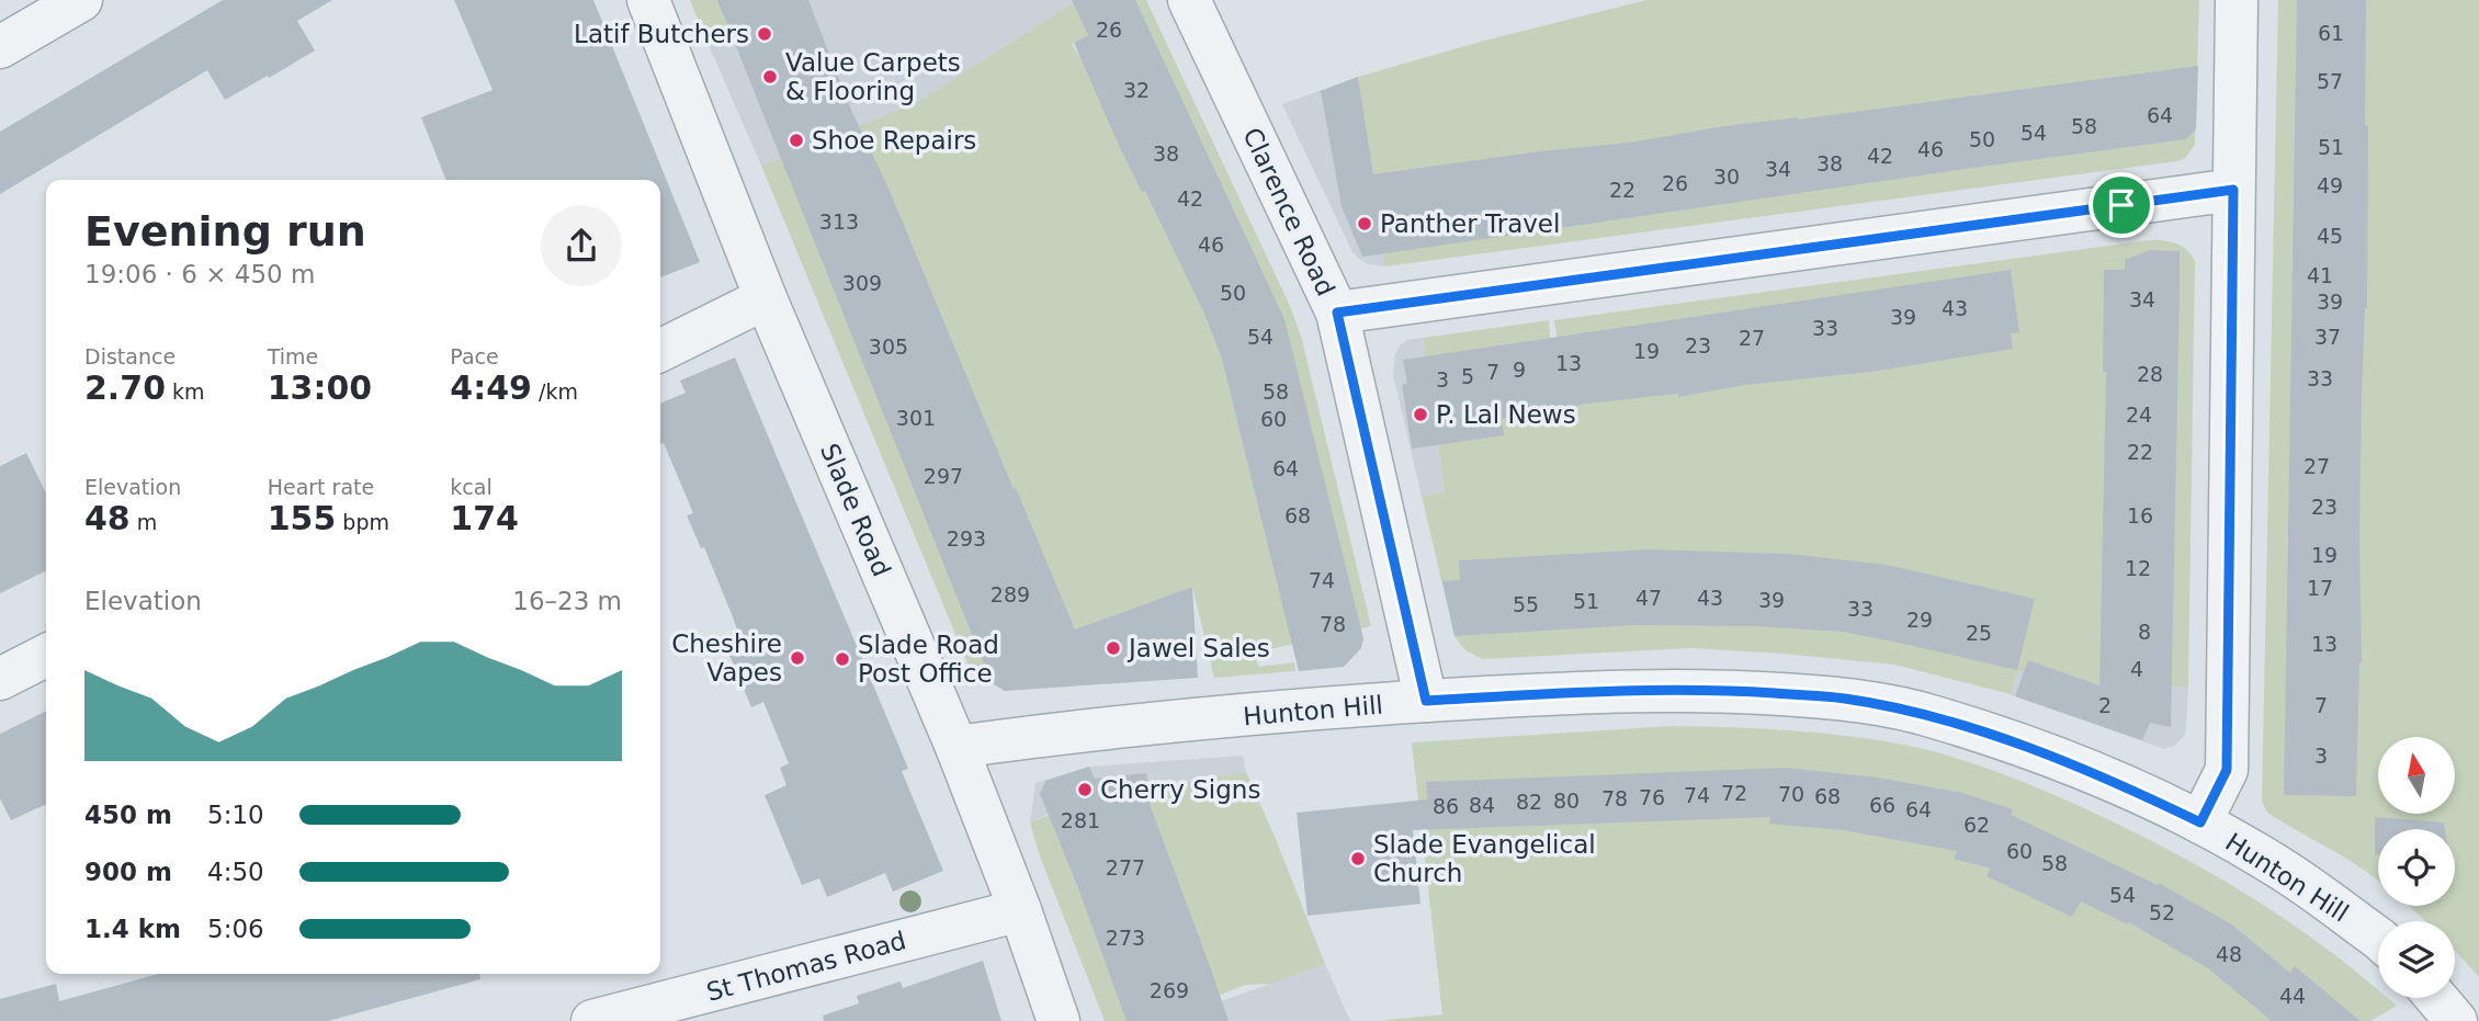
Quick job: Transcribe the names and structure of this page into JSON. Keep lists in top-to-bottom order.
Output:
{
  "streets": {
    "street": [
      "Clarence Road",
      "Slade Road",
      "Hunton Hill",
      "St Thomas Road"
    ]
  },
  "crossings": [
    ["Clarence Road", "Hunton Hill"],
    ["Slade Road", "Hunton Hill"],
    ["Slade Road", "St Thomas Road"]
  ],
  "places": [
    "Latif Butchers",
    "Value Carpets & Flooring",
    "Shoe Repairs",
    "Panther Travel",
    "P. Lal News",
    "Jawel Sales",
    "Cheshire Vapes",
    "Slade Road Post Office",
    "Cherry Signs",
    "Slade Evangelical Church"
  ],
  "house_numbers": [
    "26",
    "61",
    "57",
    "32",
    "64",
    "58",
    "54",
    "50",
    "51",
    "46",
    "38",
    "42",
    "38",
    "34",
    "30",
    "26",
    "49",
    "22",
    "42",
    "313",
    "45",
    "46",
    "41",
    "309",
    "50",
    "34",
    "39",
    "43",
    "39",
    "33",
    "54",
    "37",
    "27",
    "23",
    "305",
    "19",
    "13",
    "9",
    "7",
    "28",
    "5",
    "33",
    "3",
    "58",
    "24",
    "301",
    "60",
    "22",
    "27",
    "64",
    "297",
    "23",
    "68",
    "16",
    "293",
    "19",
    "12",
    "74",
    "17",
    "289",
    "47",
    "43",
    "39",
    "51",
    "55",
    "33",
    "29",
    "78",
    "8",
    "25",
    "13",
    "4",
    "2",
    "7",
    "3",
    "72",
    "70",
    "74",
    "68",
    "76",
    "78",
    "80",
    "82",
    "84",
    "66",
    "86",
    "64",
    "281",
    "62",
    "60",
    "58",
    "277",
    "54",
    "52",
    "273",
    "48",
    "269",
    "44"
  ],
  "north": "top",
  "page": {
    "heading": ["Evening run", "19:06 · 6 × 450 m"],
    "stats": [
      ["Distance", "2.70 km"],
      ["Time", "13:00"],
      ["Pace", "4:49 /km"],
      ["Elevation", "48 m"],
      ["Heart rate", "155 bpm"],
      ["kcal", "174"]
    ],
    "chart": ["Elevation", "16–23 m"],
    "list": [
      {
        "name": "450 m",
        "note": "5:10"
      },
      {
        "name": "900 m",
        "note": "4:50"
      },
      {
        "name": "1.4 km",
        "note": "5:06"
      }
    ]
  }
}
